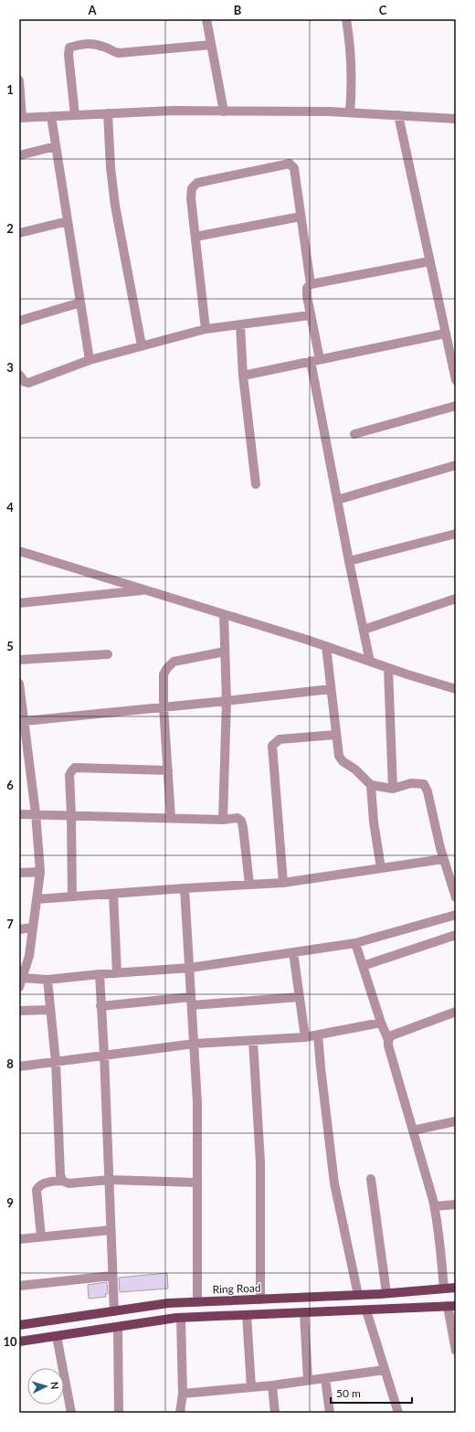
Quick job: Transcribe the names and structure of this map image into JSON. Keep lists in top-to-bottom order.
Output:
{
  "streets": {
    "main road": ["Ring Road"]
  },
  "scale_bar": "50 m",
  "north": "right",
  "grid": {
    "columns": ["A", "B", "C"],
    "rows": [
      "1",
      "2",
      "3",
      "4",
      "5",
      "6",
      "7",
      "8",
      "9",
      "10"
    ]
  }
}
